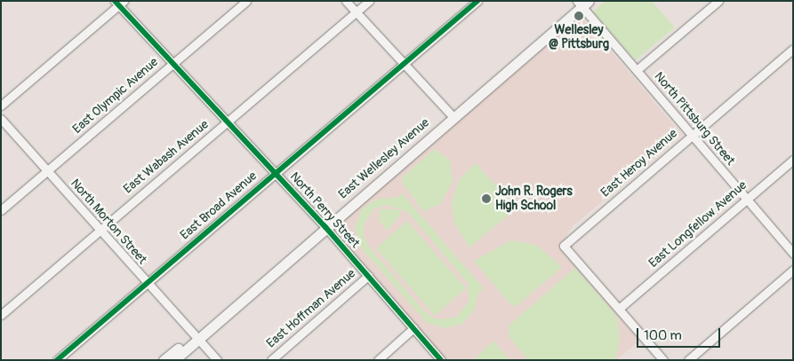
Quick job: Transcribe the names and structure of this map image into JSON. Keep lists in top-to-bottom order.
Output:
{
  "streets": {
    "main road": ["East Wellesley Avenue"],
    "street": [
      "East Olympic Avenue",
      "North Pittsburg Street",
      "East Wabash Avenue",
      "East Heroy Avenue",
      "East Broad Avenue",
      "North Perry Street",
      "North Morton Street",
      "East Longfellow Avenue",
      "East Hoffman Avenue"
    ]
  },
  "crossings": [
    ["East Olympic Avenue", "North Perry Street"],
    ["East Olympic Avenue", "North Morton Street"],
    ["North Pittsburg Street", "East Wellesley Avenue"],
    ["North Pittsburg Street", "East Heroy Avenue"],
    ["North Pittsburg Street", "East Longfellow Avenue"],
    ["East Wabash Avenue", "North Perry Street"],
    ["East Wabash Avenue", "North Morton Street"],
    ["East Wellesley Avenue", "North Perry Street"],
    ["East Wellesley Avenue", "North Morton Street"],
    ["East Heroy Avenue", "East Longfellow Avenue"],
    ["East Broad Avenue", "North Perry Street"],
    ["East Broad Avenue", "North Morton Street"],
    ["North Perry Street", "East Hoffman Avenue"]
  ],
  "places": ["Wellesley @ Pittsburg", "John R. Rogers High School"],
  "scale_bar": "100 m"
}
